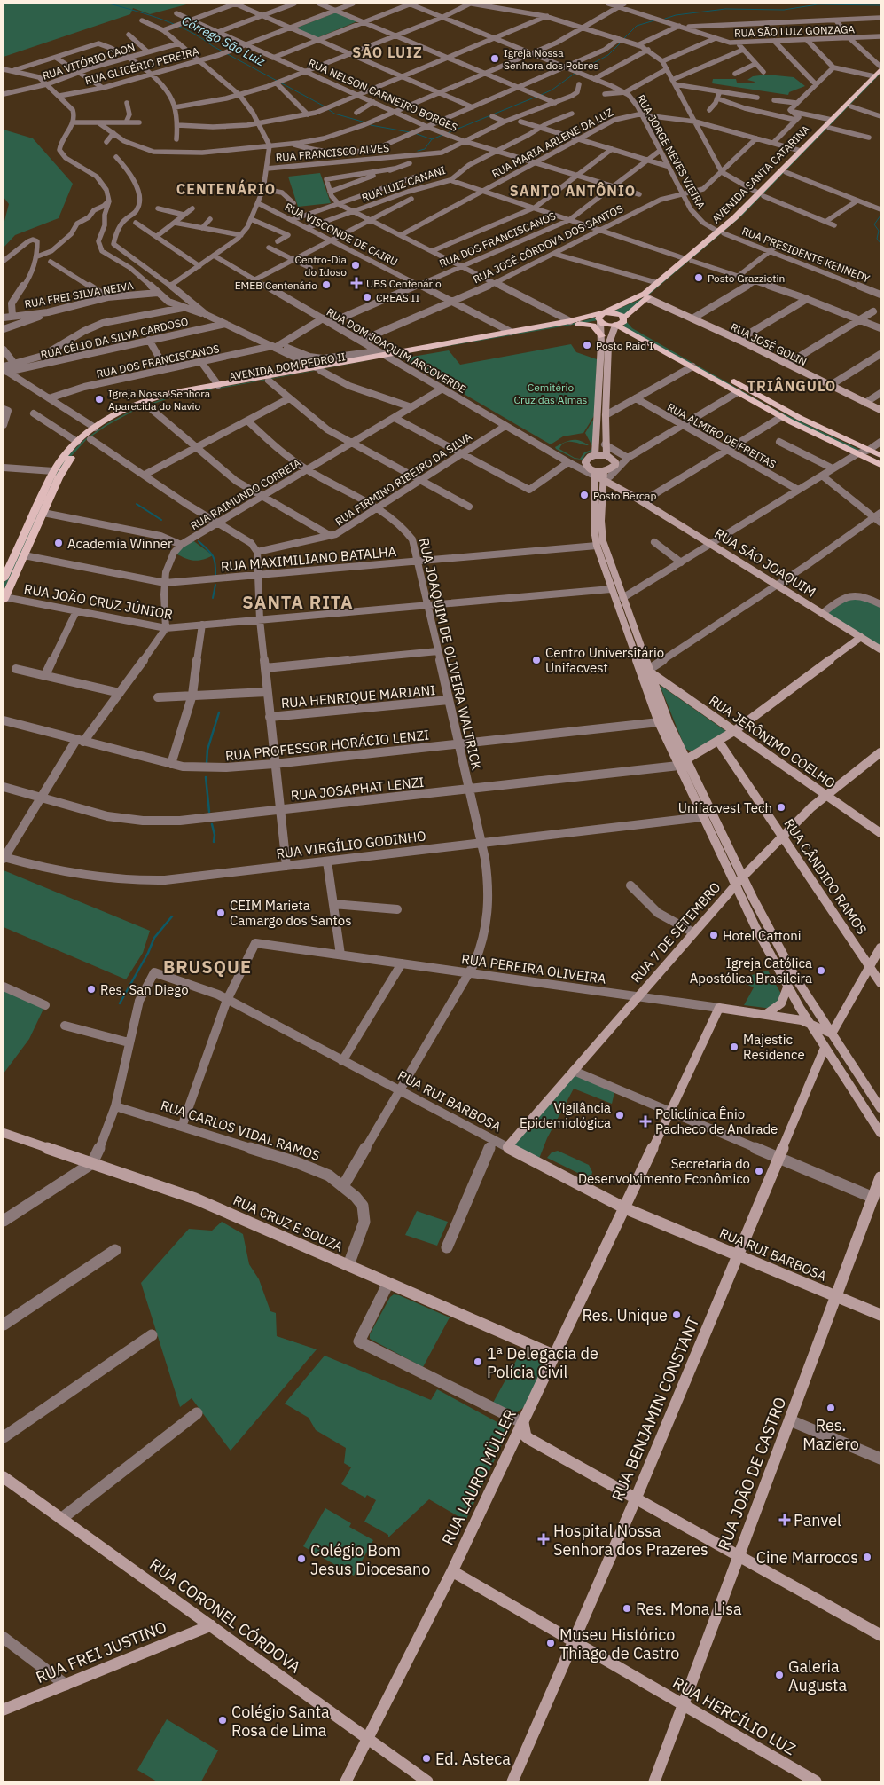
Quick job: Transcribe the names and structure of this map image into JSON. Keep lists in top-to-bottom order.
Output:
{
  "streets": {
    "main road": ["AVENIDA SANTA CATARINA", "AVENIDA DOM PEDRO II"],
    "street": [
      "RUA SÃO LUIZ GONZAGA",
      "RUA VITÓRIO CAON",
      "RUA GLICÉRIO PEREIRA",
      "RUA NELSON CARNEIRO BORGES",
      "RUA MARIA ARLENE DA LUZ",
      "RUA JORGE NEVES VIEIRA",
      "RUA FRANCISCO ALVES",
      "RUA LUIZ CANANI",
      "RUA VISCONDE DE CAIRU",
      "RUA DOS FRANCISCANOS",
      "RUA JOSÉ CÓRDOVA DOS SANTOS",
      "RUA PRESIDENTE KENNEDY",
      "RUA FREI SILVA NEIVA",
      "RUA CÉLIO DA SILVA CARDOSO",
      "RUA JOSÉ GOLIN",
      "RUA DOM JOAQUIM ARCOVERDE",
      "RUA ALMIRO DE FREITAS",
      "RUA FIRMINO RIBEIRO DA SILVA",
      "RUA RAIMUNDO CORREIA",
      "RUA MAXIMILIANO BATALHA",
      "RUA SÃO JOAQUIM",
      "RUA JOÃO CRUZ JÚNIOR",
      "RUA JOAQUIM DE OLIVEIRA WALTRICK",
      "RUA HENRIQUE MARIANI",
      "RUA JERÔNIMO COELHO",
      "RUA PROFESSOR HORÁCIO LENZI",
      "RUA JOSAPHAT LENZI",
      "RUA VIRGÍLIO GODINHO",
      "RUA CÂNDIDO RAMOS",
      "RUA 7 DE SETEMBRO",
      "RUA PEREIRA OLIVEIRA",
      "RUA RUI BARBOSA",
      "RUA CARLOS VIDAL RAMOS",
      "RUA CRUZ E SOUZA",
      "RUA BENJAMIN CONSTANT",
      "RUA JOÃO DE CASTRO",
      "RUA LAURO MÜLLER",
      "RUA CORONEL CÓRDOVA",
      "RUA FREI JUSTINO",
      "RUA HERCÍLIO LUZ"
    ]
  },
  "crossings": [
    ["RUA GLICÉRIO PEREIRA", "RUA NELSON CARNEIRO BORGES"],
    ["RUA NELSON CARNEIRO BORGES", "RUA MARIA ARLENE DA LUZ"],
    ["RUA NELSON CARNEIRO BORGES", "RUA FRANCISCO ALVES"],
    ["RUA NELSON CARNEIRO BORGES", "RUA LUIZ CANANI"],
    ["RUA NELSON CARNEIRO BORGES", "RUA DOS FRANCISCANOS"],
    ["RUA MARIA ARLENE DA LUZ", "RUA JORGE NEVES VIEIRA"],
    ["RUA MARIA ARLENE DA LUZ", "AVENIDA SANTA CATARINA"],
    ["RUA MARIA ARLENE DA LUZ", "RUA JOSÉ CÓRDOVA DOS SANTOS"],
    ["RUA JORGE NEVES VIEIRA", "AVENIDA SANTA CATARINA"],
    ["RUA JORGE NEVES VIEIRA", "RUA DOS FRANCISCANOS"],
    ["RUA JORGE NEVES VIEIRA", "RUA JOSÉ CÓRDOVA DOS SANTOS"],
    ["RUA JORGE NEVES VIEIRA", "RUA PRESIDENTE KENNEDY"],
    ["AVENIDA SANTA CATARINA", "RUA PRESIDENTE KENNEDY"],
    ["AVENIDA SANTA CATARINA", "RUA JOSÉ GOLIN"],
    ["AVENIDA SANTA CATARINA", "AVENIDA DOM PEDRO II"],
    ["RUA LUIZ CANANI", "RUA VISCONDE DE CAIRU"],
    ["RUA VISCONDE DE CAIRU", "RUA DOS FRANCISCANOS"],
    ["RUA VISCONDE DE CAIRU", "RUA JOSÉ CÓRDOVA DOS SANTOS"],
    ["RUA VISCONDE DE CAIRU", "AVENIDA DOM PEDRO II"],
    ["RUA DOS FRANCISCANOS", "RUA DOM JOAQUIM ARCOVERDE"],
    ["RUA JOSÉ CÓRDOVA DOS SANTOS", "RUA DOM JOAQUIM ARCOVERDE"],
    ["RUA DOM JOAQUIM ARCOVERDE", "AVENIDA DOM PEDRO II"],
    ["RUA DOM JOAQUIM ARCOVERDE", "RUA FIRMINO RIBEIRO DA SILVA"],
    ["RUA DOM JOAQUIM ARCOVERDE", "RUA RAIMUNDO CORREIA"],
    ["RUA DOM JOAQUIM ARCOVERDE", "RUA SÃO JOAQUIM"],
    ["AVENIDA DOM PEDRO II", "RUA RAIMUNDO CORREIA"],
    ["AVENIDA DOM PEDRO II", "RUA MAXIMILIANO BATALHA"],
    ["AVENIDA DOM PEDRO II", "RUA JOÃO CRUZ JÚNIOR"],
    ["RUA FIRMINO RIBEIRO DA SILVA", "RUA JOAQUIM DE OLIVEIRA WALTRICK"],
    ["RUA RAIMUNDO CORREIA", "RUA JOAQUIM DE OLIVEIRA WALTRICK"],
    ["RUA MAXIMILIANO BATALHA", "RUA JOAQUIM DE OLIVEIRA WALTRICK"],
    ["RUA JOÃO CRUZ JÚNIOR", "RUA JOAQUIM DE OLIVEIRA WALTRICK"],
    ["RUA JOAQUIM DE OLIVEIRA WALTRICK", "RUA HENRIQUE MARIANI"],
    ["RUA JOAQUIM DE OLIVEIRA WALTRICK", "RUA PROFESSOR HORÁCIO LENZI"],
    ["RUA JOAQUIM DE OLIVEIRA WALTRICK", "RUA JOSAPHAT LENZI"],
    ["RUA JOAQUIM DE OLIVEIRA WALTRICK", "RUA VIRGÍLIO GODINHO"],
    ["RUA JOAQUIM DE OLIVEIRA WALTRICK", "RUA PEREIRA OLIVEIRA"],
    ["RUA JOAQUIM DE OLIVEIRA WALTRICK", "RUA RUI BARBOSA"],
    ["RUA JOAQUIM DE OLIVEIRA WALTRICK", "RUA CARLOS VIDAL RAMOS"],
    ["RUA JERÔNIMO COELHO", "RUA 7 DE SETEMBRO"],
    ["RUA CÂNDIDO RAMOS", "RUA 7 DE SETEMBRO"],
    ["RUA 7 DE SETEMBRO", "RUA PEREIRA OLIVEIRA"],
    ["RUA 7 DE SETEMBRO", "RUA RUI BARBOSA"],
    ["RUA PEREIRA OLIVEIRA", "RUA RUI BARBOSA"],
    ["RUA PEREIRA OLIVEIRA", "RUA LAURO MÜLLER"],
    ["RUA RUI BARBOSA", "RUA BENJAMIN CONSTANT"],
    ["RUA RUI BARBOSA", "RUA JOÃO DE CASTRO"],
    ["RUA RUI BARBOSA", "RUA LAURO MÜLLER"],
    ["RUA CARLOS VIDAL RAMOS", "RUA CRUZ E SOUZA"],
    ["RUA CRUZ E SOUZA", "RUA LAURO MÜLLER"],
    ["RUA BENJAMIN CONSTANT", "RUA HERCÍLIO LUZ"],
    ["RUA JOÃO DE CASTRO", "RUA HERCÍLIO LUZ"],
    ["RUA LAURO MÜLLER", "RUA CORONEL CÓRDOVA"],
    ["RUA LAURO MÜLLER", "RUA HERCÍLIO LUZ"],
    ["RUA CORONEL CÓRDOVA", "RUA FREI JUSTINO"]
  ],
  "districts": [
    "SÃO LUIZ",
    "CENTENÁRIO",
    "SANTO ANTÔNIO",
    "TRIÂNGULO",
    "SANTA RITA",
    "BRUSQUE"
  ],
  "water": ["Córrego São Luiz"],
  "parks": ["Cemitério Cruz das Almas"],
  "places": {
    "other": [
      "Igreja Nossa Senhora dos Pobres",
      "Centro-Dia do Idoso",
      "Posto Grazziotin",
      "EMEB Centenário",
      "CREAS II",
      "Posto Raid I",
      "Igreja Nossa Senhora Aparecida do Navio",
      "Posto Bercap",
      "Academia Winner",
      "Centro Universitário Unifacvest",
      "Unifacvest Tech",
      "CEIM Marieta Camargo dos Santos",
      "Hotel Cattoni",
      "Igreja Católica Apostólica Brasileira",
      "Res. San Diego",
      "Majestic Residence",
      "Vigilância Epidemiológica",
      "Secretaria do Desenvolvimento Econômico",
      "Res. Unique",
      "1ª Delegacia de Polícia Civil",
      "Res. Maziero",
      "Cine Marrocos",
      "Colégio Bom Jesus Diocesano",
      "Res. Mona Lisa",
      "Museu Histórico Thiago de Castro",
      "Galeria Augusta",
      "Colégio Santa Rosa de Lima",
      "Ed. Asteca"
    ],
    "health": [
      "UBS Centenário",
      "Policlínica Ênio Pacheco de Andrade",
      "Panvel",
      "Hospital Nossa Senhora dos Prazeres"
    ]
  }
}
